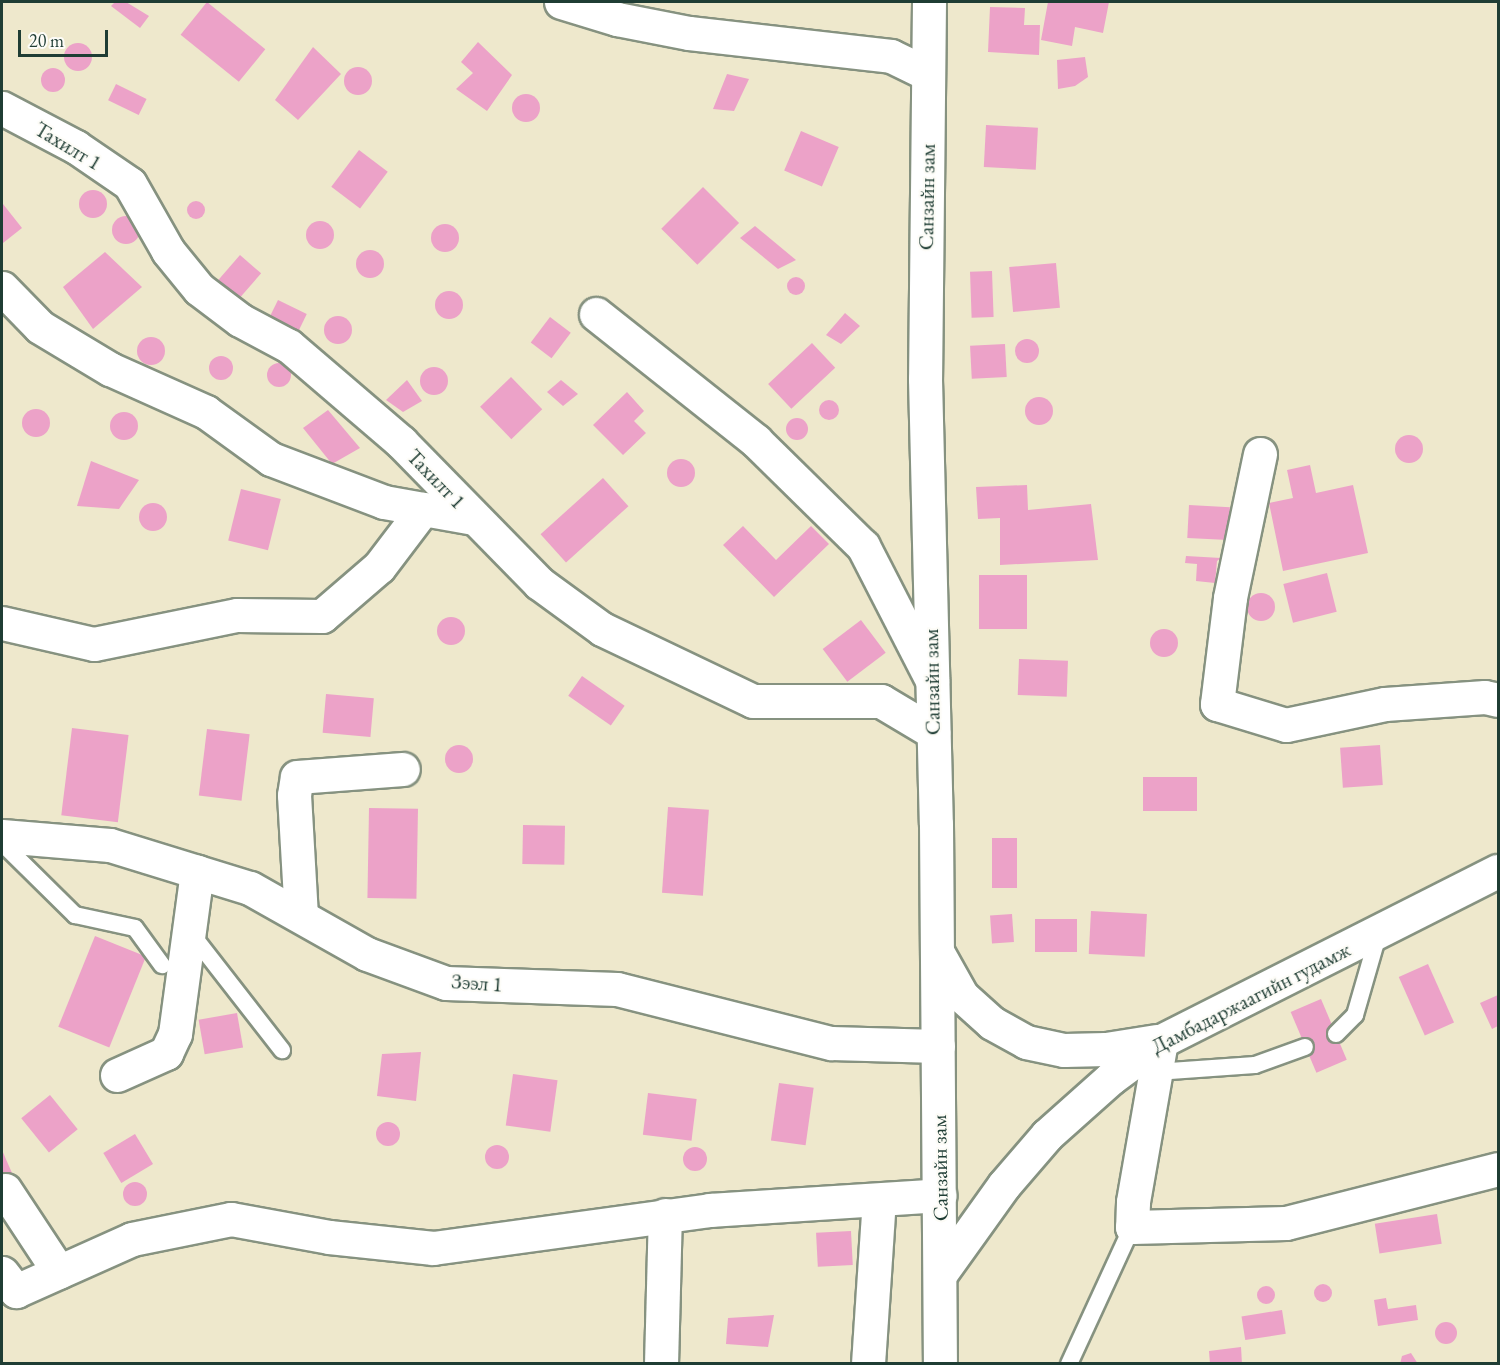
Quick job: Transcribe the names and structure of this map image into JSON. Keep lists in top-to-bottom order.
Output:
{
  "streets": {
    "street": [
      "Тахилт 1",
      "Санзайн зам",
      "Зээл 1",
      "Дамбадаржаагийн гудамж"
    ]
  },
  "crossings": [
    ["Тахилт 1", "Санзайн зам"],
    ["Санзайн зам", "Зээл 1"],
    ["Санзайн зам", "Дамбадаржаагийн гудамж"]
  ],
  "scale_bar": "20 m"
}
